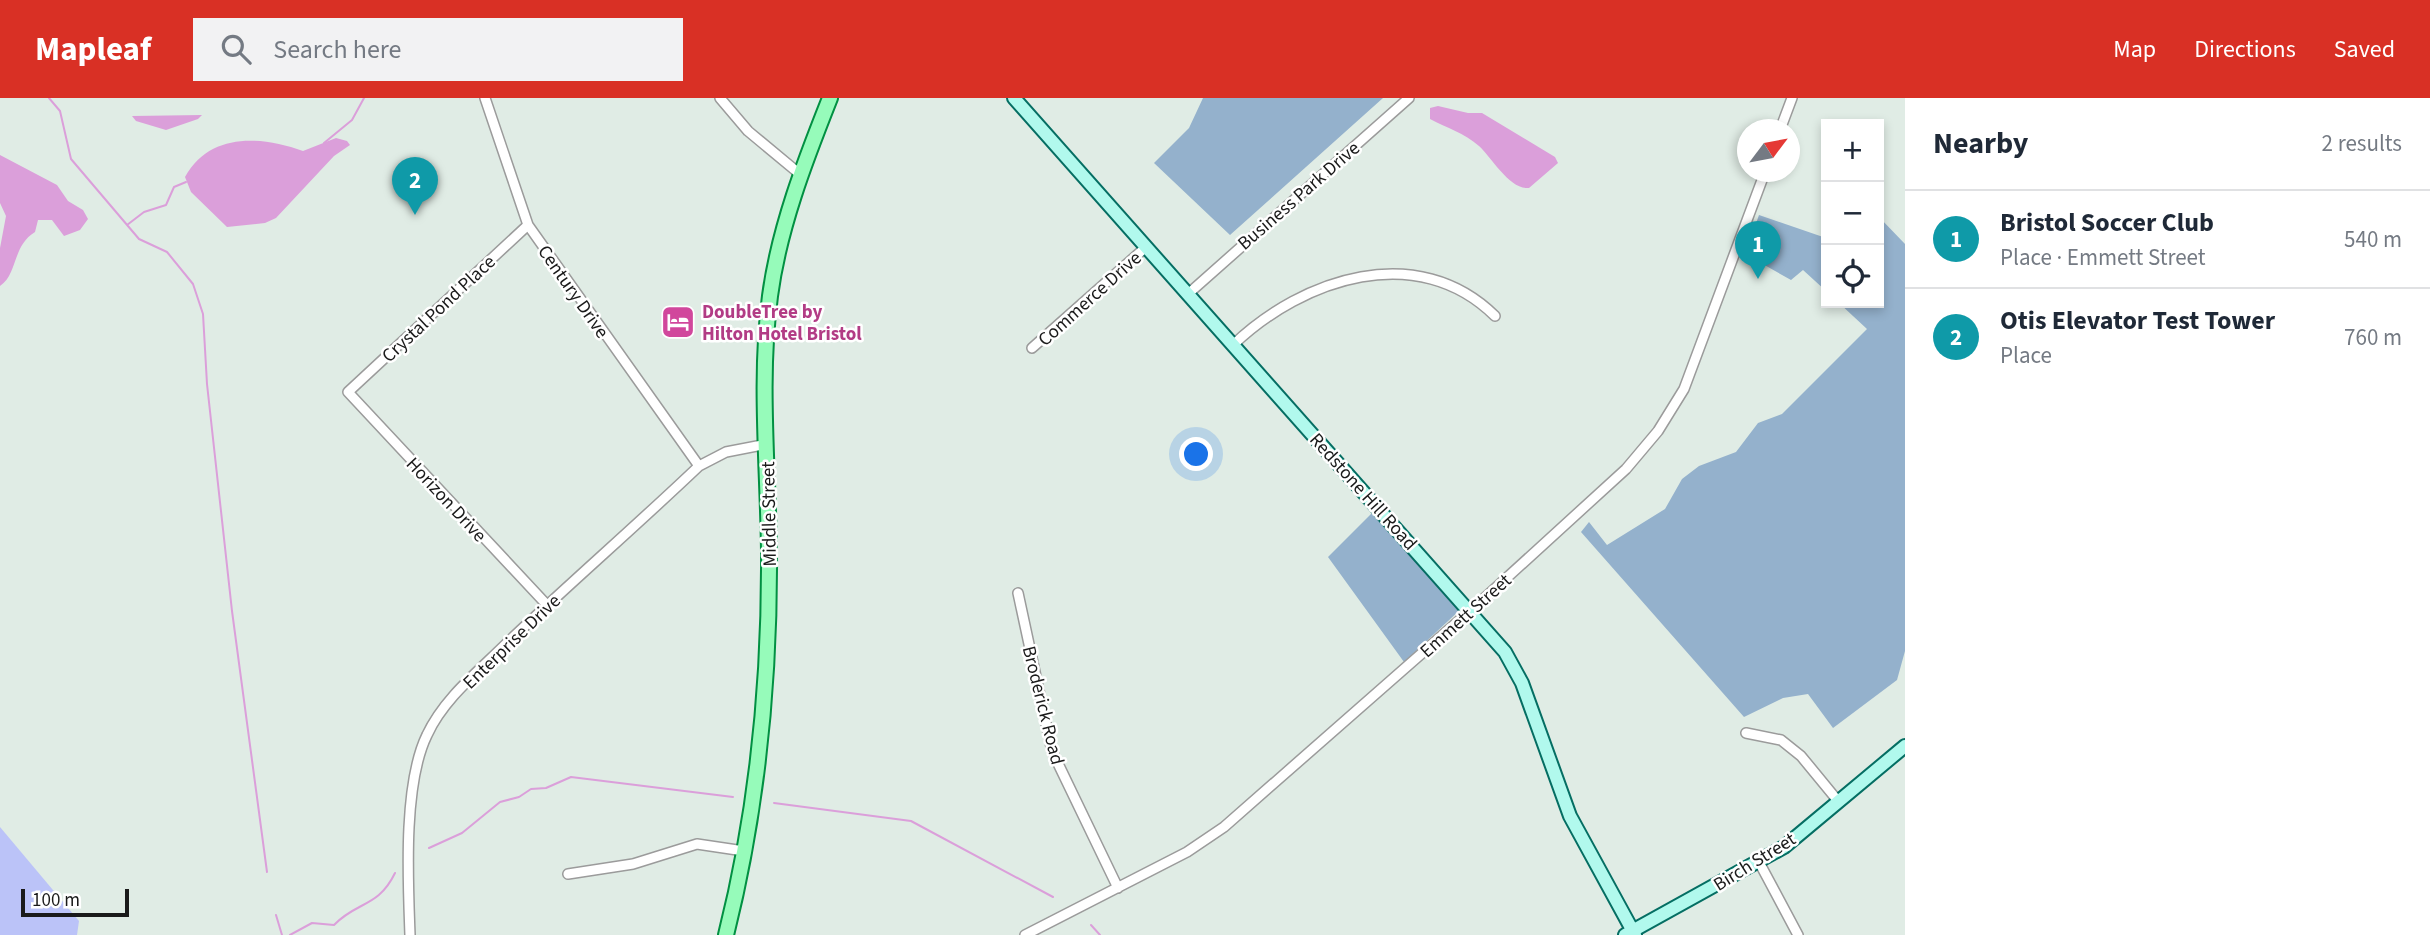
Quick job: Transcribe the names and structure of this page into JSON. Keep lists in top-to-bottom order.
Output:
{
  "streets": {
    "main road": ["Redstone Hill Road", "Middle Street", "Birch Street"],
    "street": [
      "Business Park Drive",
      "Century Drive",
      "Commerce Drive",
      "Crystal Pond Place",
      "Horizon Drive",
      "Emmett Street",
      "Enterprise Drive",
      "Broderick Road"
    ]
  },
  "crossings": [
    ["Business Park Drive", "Redstone Hill Road"],
    ["Century Drive", "Crystal Pond Place"],
    ["Century Drive", "Enterprise Drive"],
    ["Commerce Drive", "Redstone Hill Road"],
    ["Crystal Pond Place", "Horizon Drive"],
    ["Redstone Hill Road", "Emmett Street"],
    ["Redstone Hill Road", "Birch Street"],
    ["Horizon Drive", "Enterprise Drive"],
    ["Middle Street", "Enterprise Drive"],
    ["Emmett Street", "Broderick Road"]
  ],
  "places": {
    "hotel": ["DoubleTree by Hilton Hotel Bristol"]
  },
  "scale_bar": "100 m",
  "north": "top right",
  "page": {
    "header": "Mapleaf",
    "search": "Search here",
    "nav": ["Map", "Directions", "Saved"],
    "heading": ["Nearby", "2 results"],
    "map_buttons": ["+", "−"],
    "pins": ["2", "1"],
    "list": [
      {
        "mark": "1",
        "name": "Bristol Soccer Club",
        "note": "Place · Emmett Street",
        "value": "540 m"
      },
      {
        "mark": "2",
        "name": "Otis Elevator Test Tower",
        "note": "Place",
        "value": "760 m"
      }
    ],
    "scale": "100 m"
  }
}
